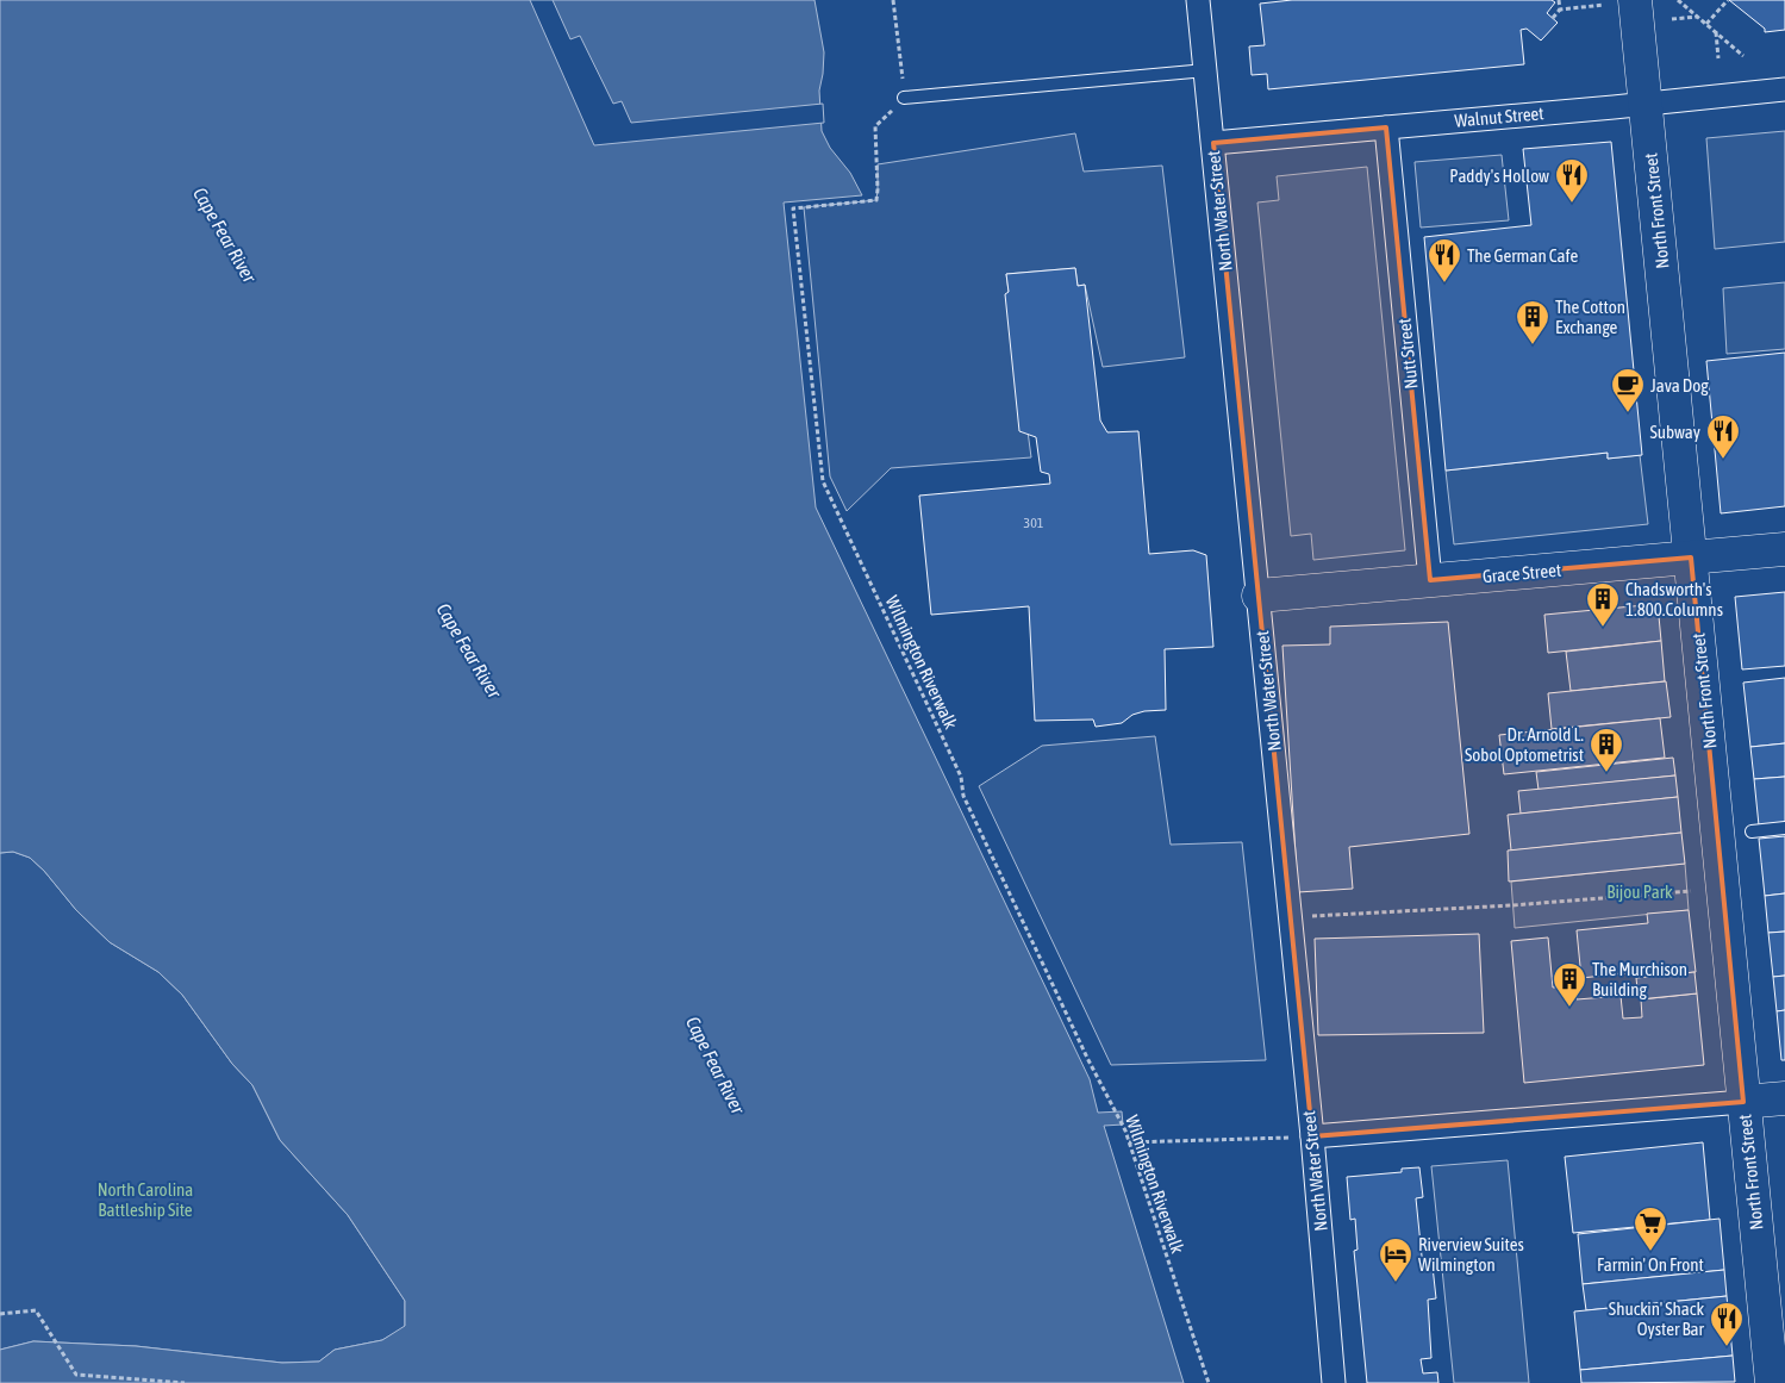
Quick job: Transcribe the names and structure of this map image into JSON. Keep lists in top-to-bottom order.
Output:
{
  "streets": {
    "main road": ["North Front Street", "Grace Street"],
    "street": ["Walnut Street", "North Water Street", "Nutt Street"],
    "path": ["Wilmington Riverwalk"]
  },
  "crossings": [
    ["Walnut Street", "North Water Street"],
    ["Walnut Street", "North Front Street"],
    ["Walnut Street", "Nutt Street"],
    ["North Water Street", "Grace Street"],
    ["North Front Street", "Grace Street"],
    ["Nutt Street", "Grace Street"]
  ],
  "water": ["Cape Fear River"],
  "parks": ["Bijou Park", "North Carolina Battleship Site"],
  "places": {
    "restaurant": [
      "Paddy's Hollow",
      "The German Cafe",
      "Subway",
      "Shuckin' Shack Oyster Bar"
    ],
    "building": [
      "The Cotton Exchange",
      "Chadsworth's 1.800.Columns",
      "Dr. Arnold L. Sobol Optometrist",
      "The Murchison Building"
    ],
    "cafe": ["Java Dog"],
    "supermarket": ["Farmin' On Front"],
    "hotel": ["Riverview Suites Wilmington"]
  },
  "house_numbers": ["301"]
}
